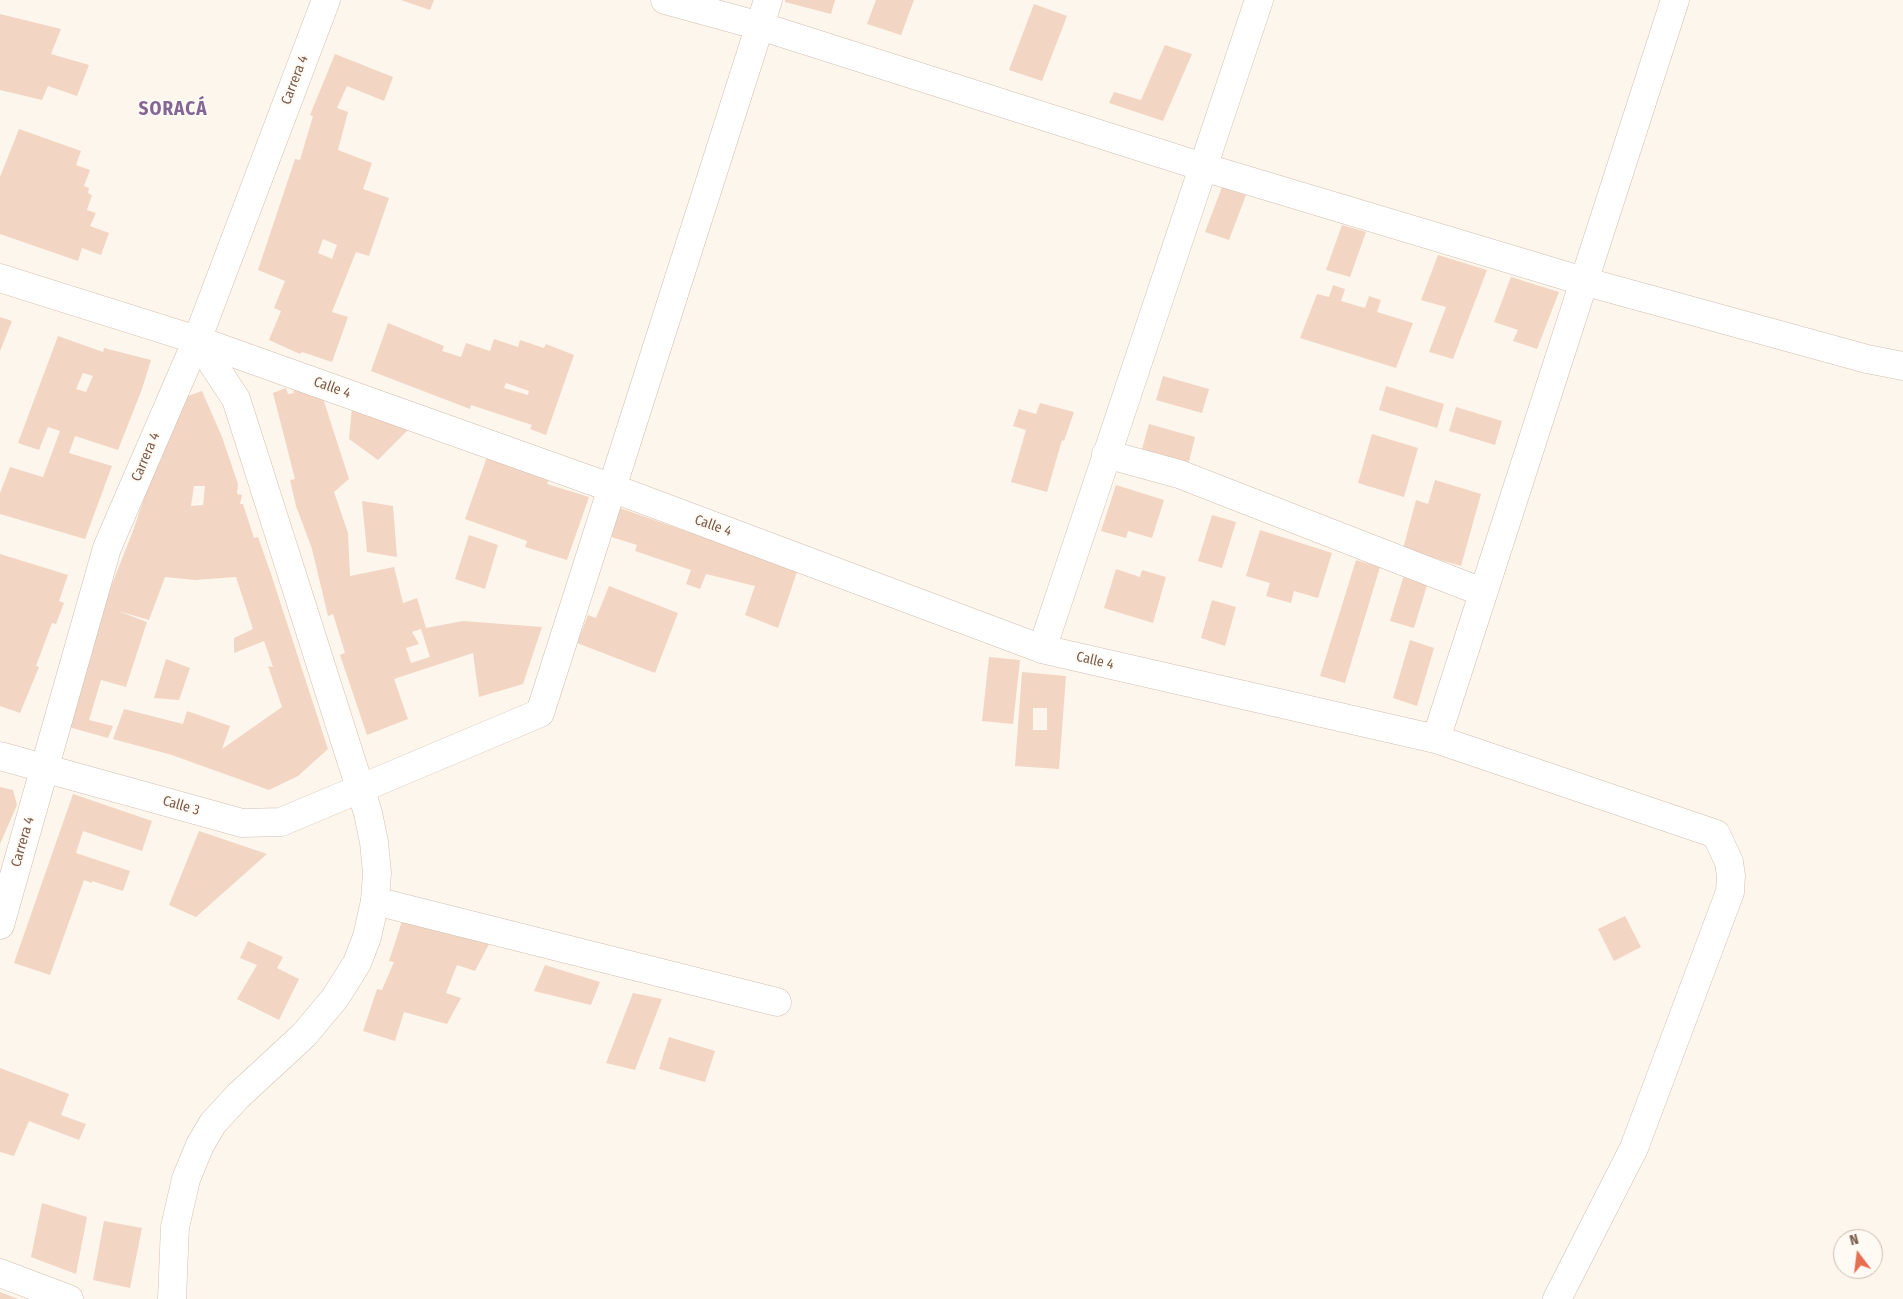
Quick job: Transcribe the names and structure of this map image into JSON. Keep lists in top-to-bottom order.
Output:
{
  "streets": {
    "street": ["Carrera 4", "Calle 4", "Calle 3"]
  },
  "crossings": [
    ["Carrera 4", "Calle 4"],
    ["Carrera 4", "Calle 3"],
    ["Calle 4", "Calle 3"]
  ],
  "districts": ["SORACÁ"],
  "north": "top"
}
